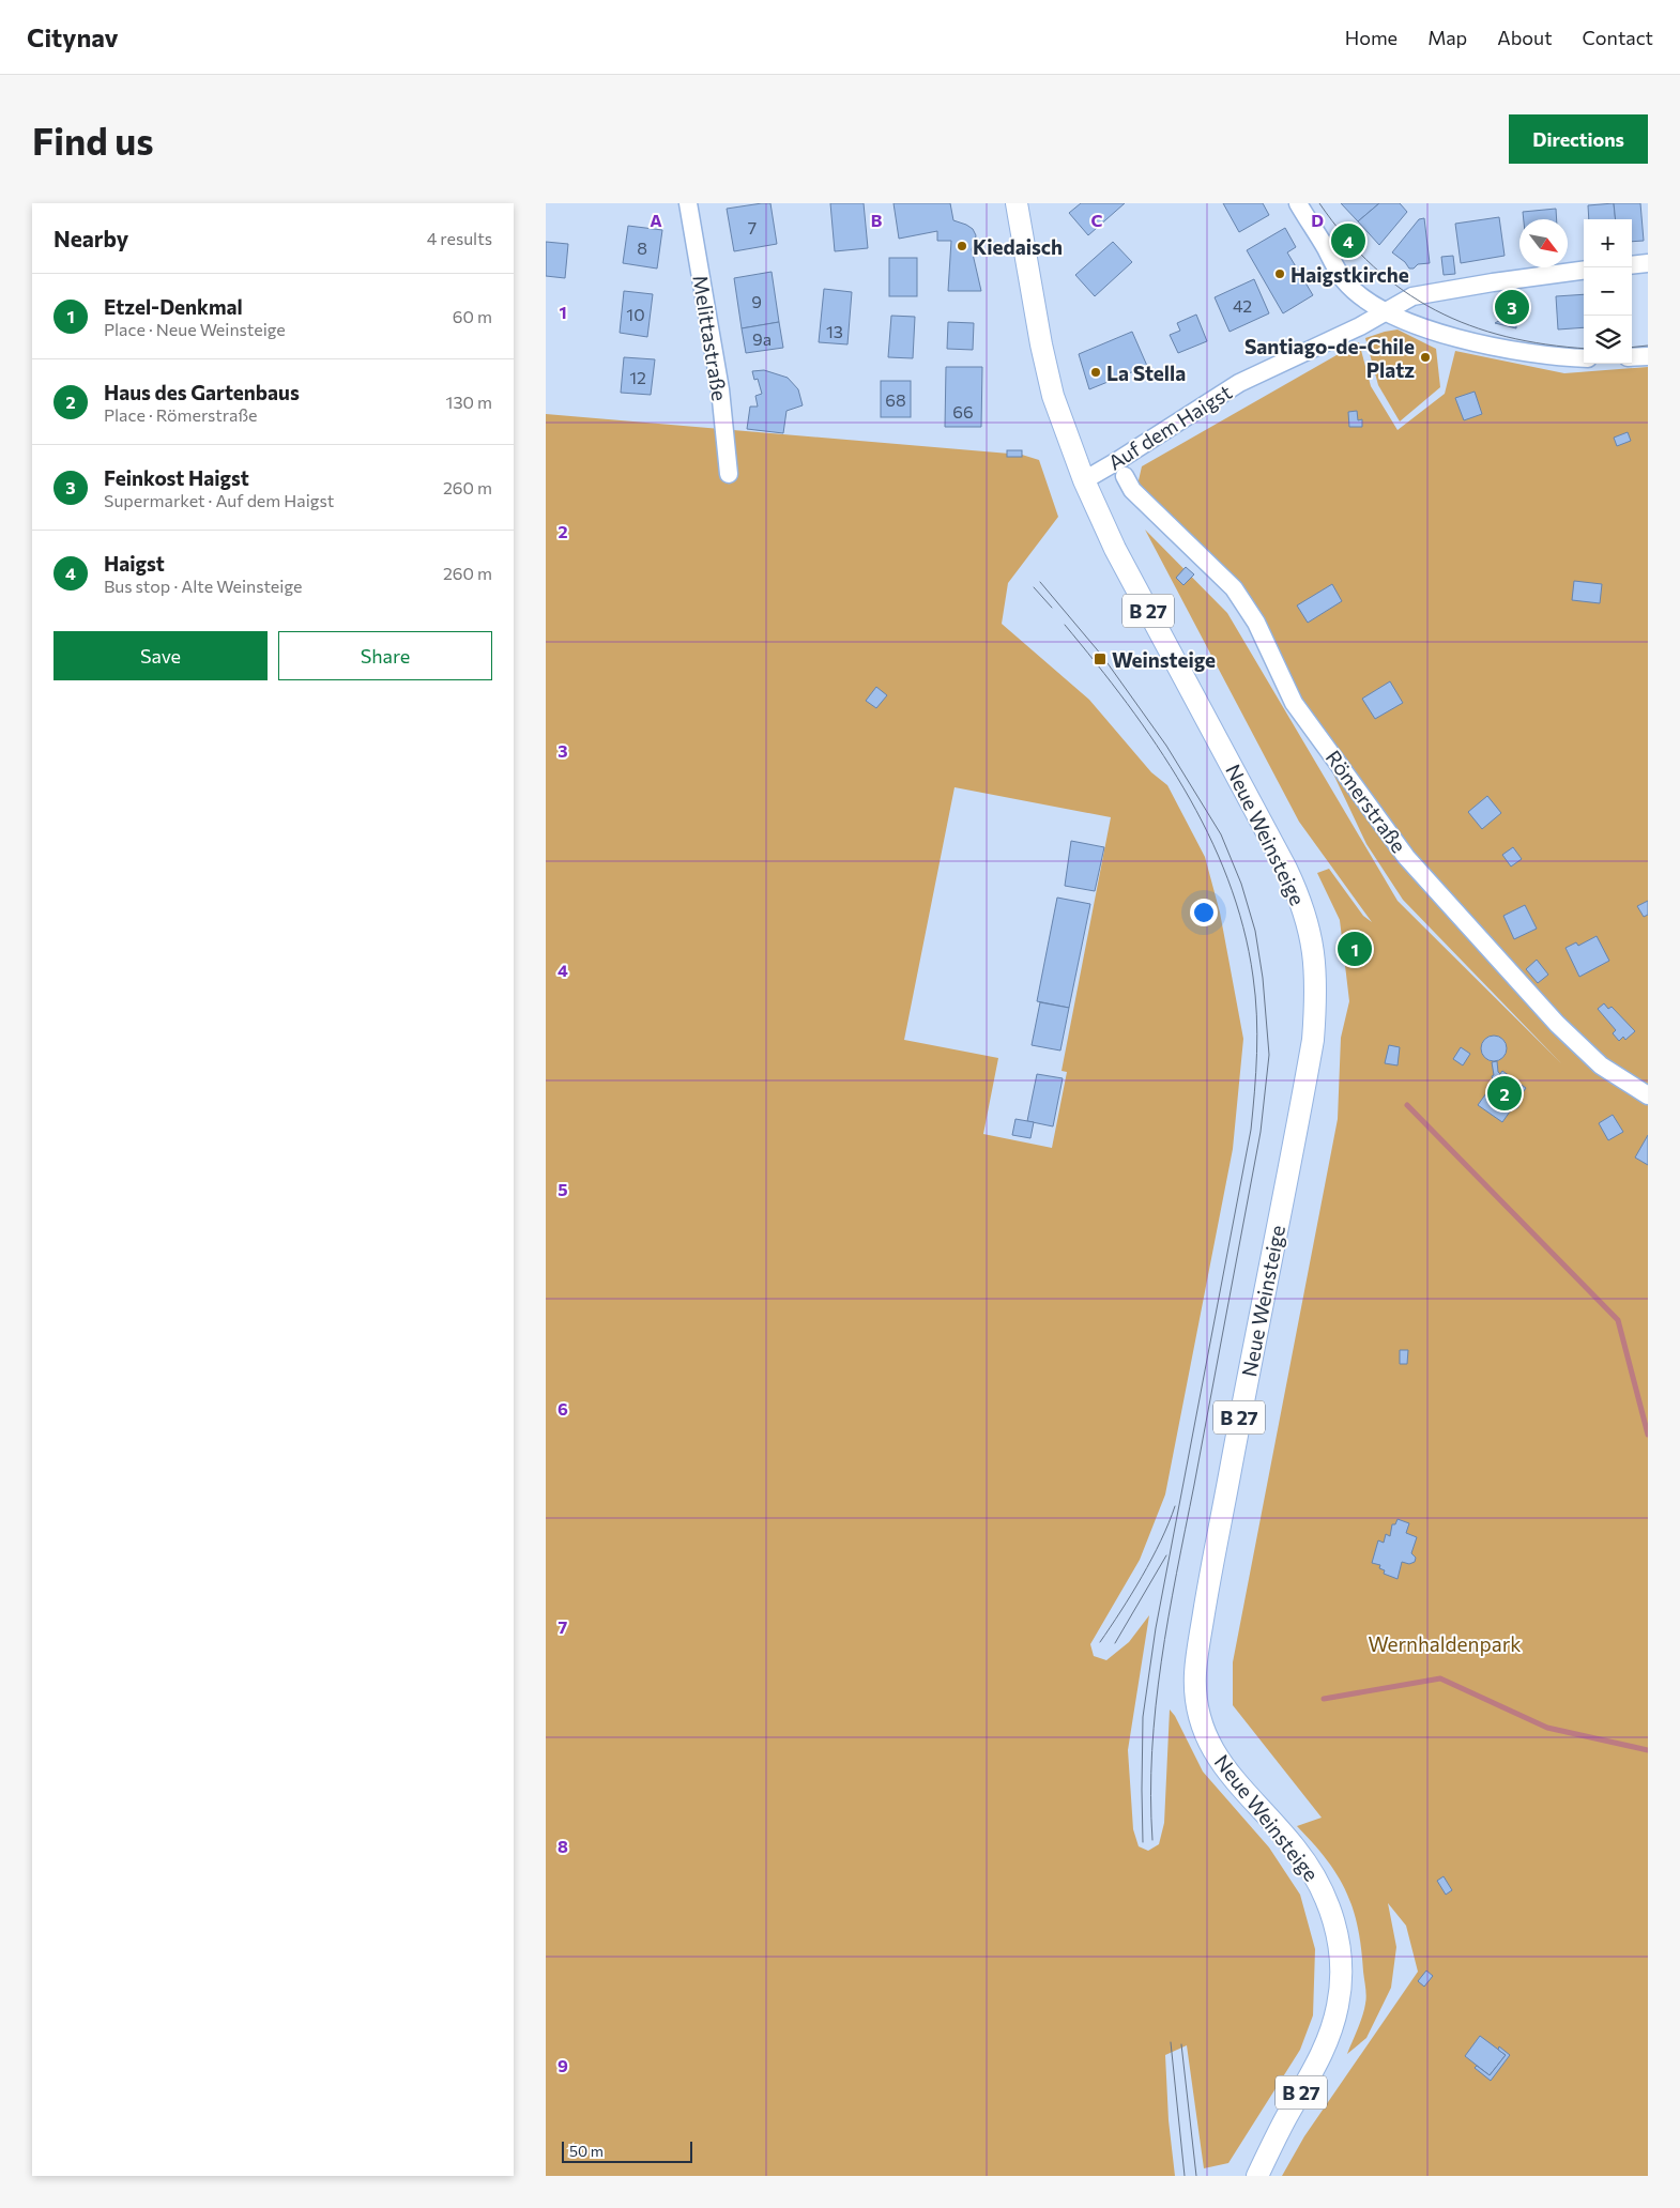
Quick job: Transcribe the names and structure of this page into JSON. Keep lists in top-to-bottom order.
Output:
{
  "streets": {
    "main road": ["B 27", "Neue Weinsteige"],
    "street": ["Melittastraße", "Auf dem Haigst", "Römerstraße"]
  },
  "crossings": [
    ["Auf dem Haigst", "B 27"],
    ["Auf dem Haigst", "Neue Weinsteige"],
    ["B 27", "Neue Weinsteige"]
  ],
  "parks": ["Wernhaldenpark"],
  "places": {
    "other": [
      "Kiedaisch",
      "Haigstkirche",
      "Santiago-de-Chile Platz",
      "La Stella"
    ],
    "transit": ["Weinsteige"]
  },
  "house_numbers": [
    "7",
    "8",
    "9",
    "42",
    "10",
    "13",
    "9a",
    "12",
    "68",
    "66"
  ],
  "scale_bar": "50 m",
  "north": "bottom right",
  "page": {
    "header": "Citynav",
    "nav": [
      "Home",
      "Map",
      "About",
      "Contact"
    ],
    "buttons": [
      "Directions",
      ["Save", "Share"]
    ],
    "title": "Find us",
    "heading": ["Nearby", "4 results"],
    "map_buttons": ["+", "−"],
    "pins": [
      "4",
      "3",
      "1",
      "2"
    ],
    "list": [
      {
        "mark": "1",
        "name": "Etzel-Denkmal",
        "note": "Place · Neue Weinsteige",
        "value": "60 m"
      },
      {
        "mark": "2",
        "name": "Haus des Gartenbaus",
        "note": "Place · Römerstraße",
        "value": "130 m"
      },
      {
        "mark": "3",
        "name": "Feinkost Haigst",
        "note": "Supermarket · Auf dem Haigst",
        "value": "260 m"
      },
      {
        "mark": "4",
        "name": "Haigst",
        "note": "Bus stop · Alte Weinsteige",
        "value": "260 m"
      }
    ],
    "scale": "50 m"
  },
  "grid": {
    "columns": [
      "A",
      "B",
      "C",
      "D"
    ],
    "rows": [
      "1",
      "2",
      "3",
      "4",
      "5",
      "6",
      "7",
      "8",
      "9"
    ]
  }
}
